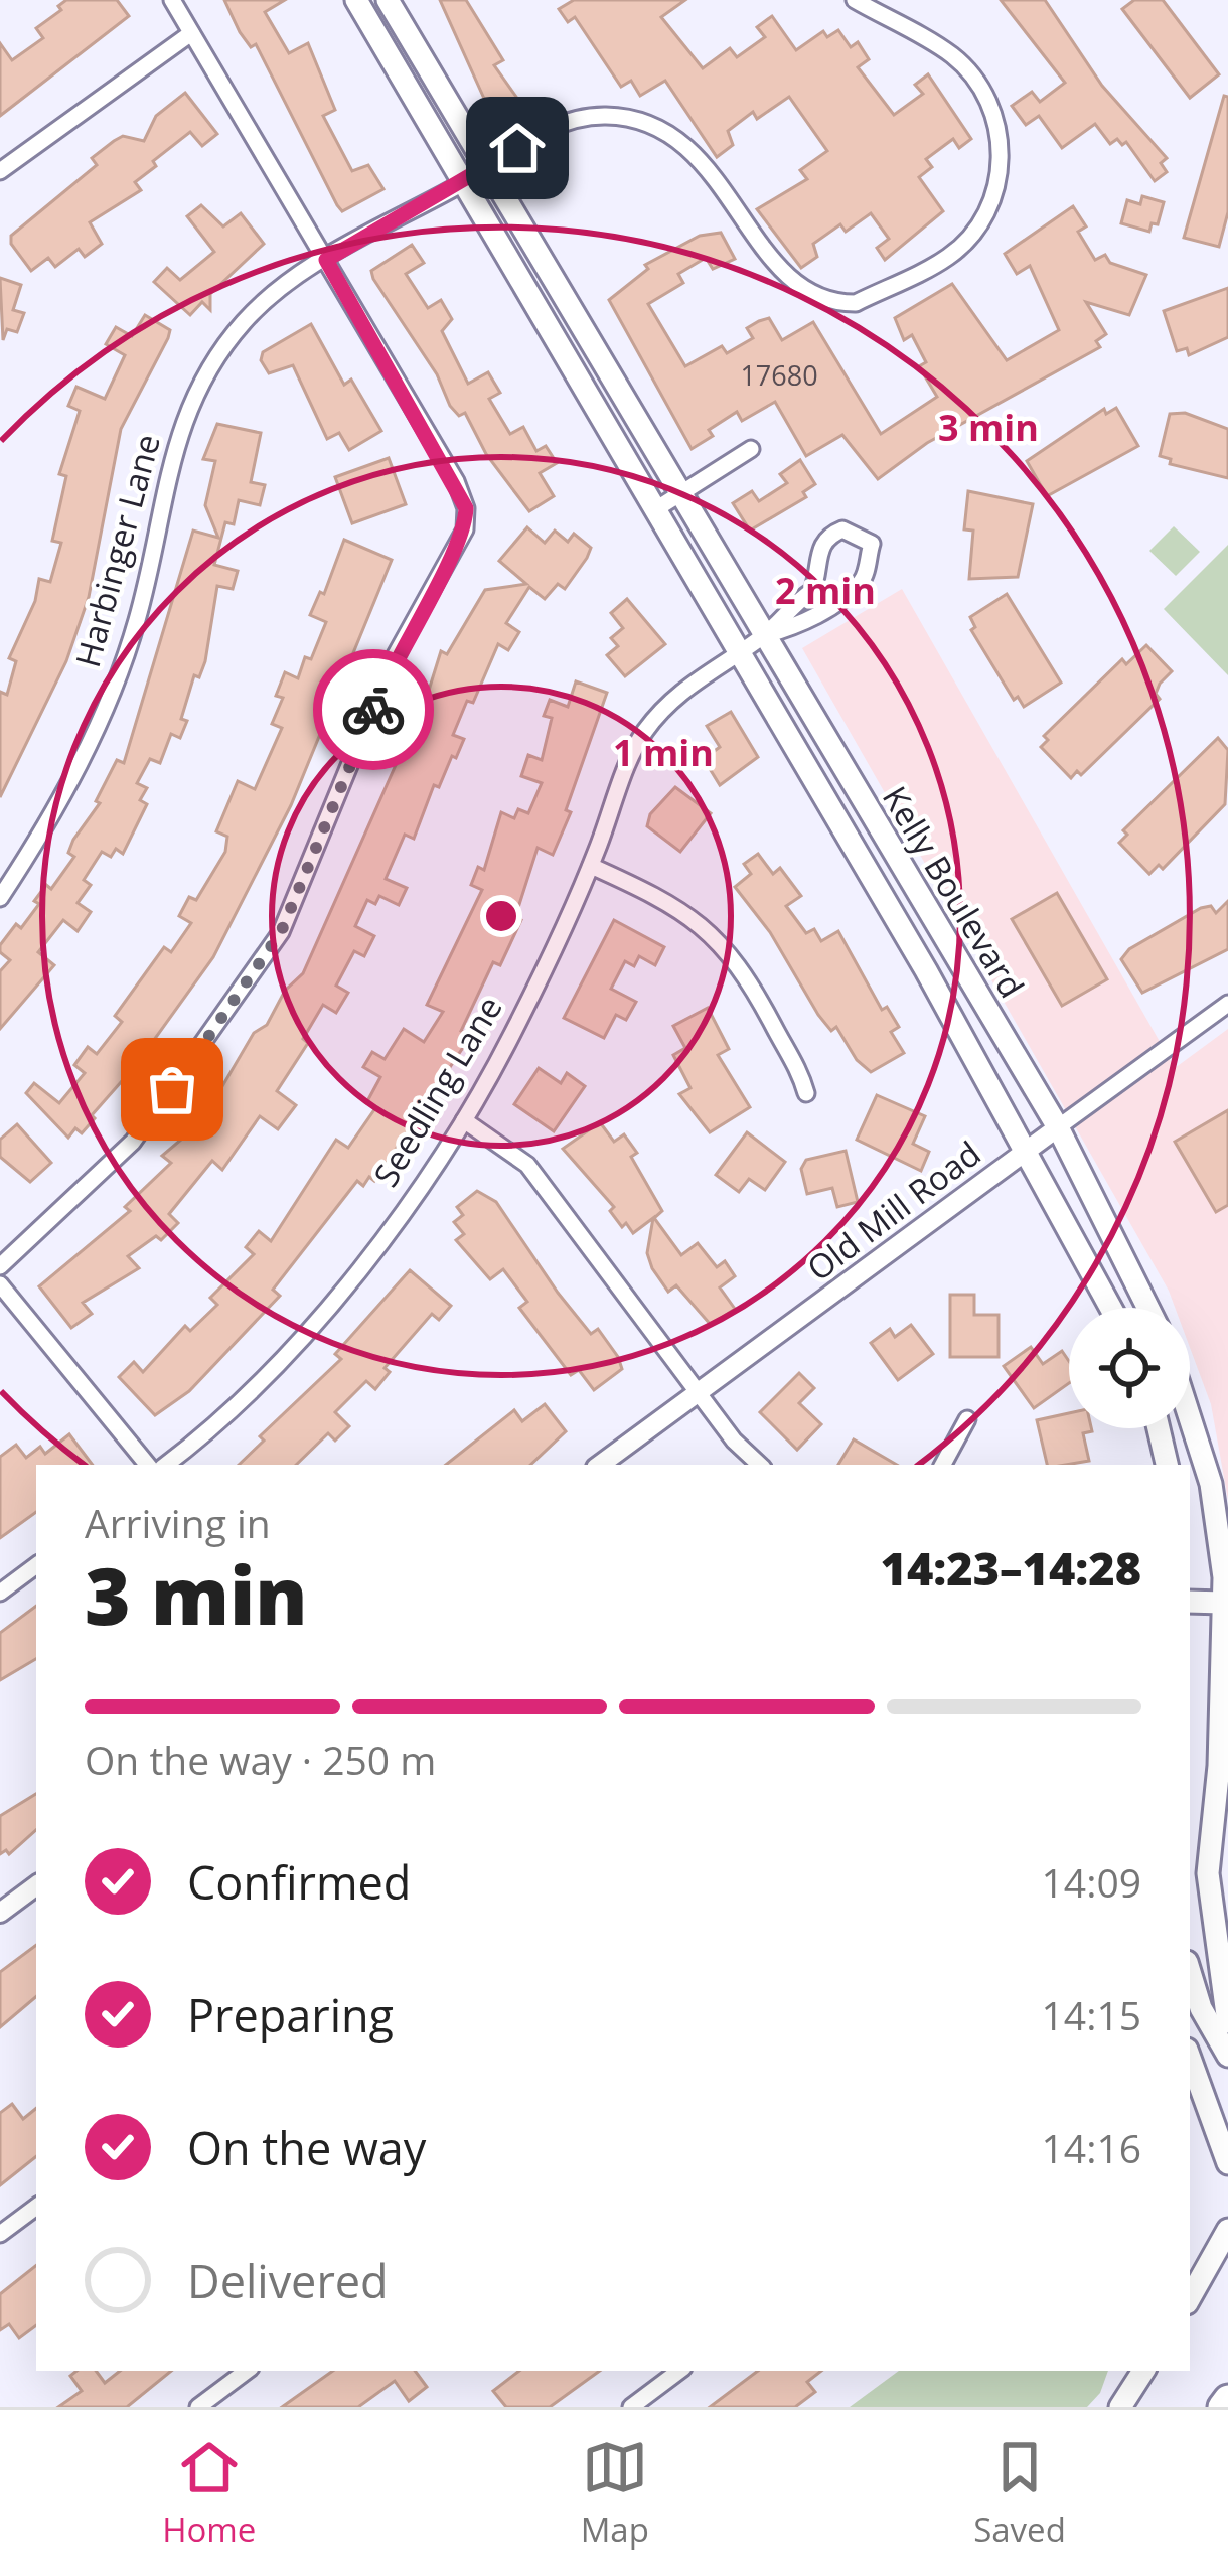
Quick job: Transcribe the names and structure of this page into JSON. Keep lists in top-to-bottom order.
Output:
{
  "streets": {
    "main road": ["Kelly Boulevard"],
    "street": ["Harbinger Lane", "Seedling Lane", "Old Mill Road"]
  },
  "crossings": [
    ["Harbinger Lane", "Kelly Boulevard"],
    ["Kelly Boulevard", "Seedling Lane"],
    ["Kelly Boulevard", "Old Mill Road"]
  ],
  "house_numbers": ["17680"],
  "page": {
    "heading": ["3 min", "Arriving in", "14:23–14:28"],
    "bar": "On the way · 250 m",
    "list": [
      ["Confirmed", "14:09"],
      ["Preparing", "14:15"],
      ["On the way", "14:16"],
      "Delivered"
    ],
    "tabs": ["Home", "Map", "Saved"]
  },
  "rings": ["3 min", "2 min", "1 min"]
}
